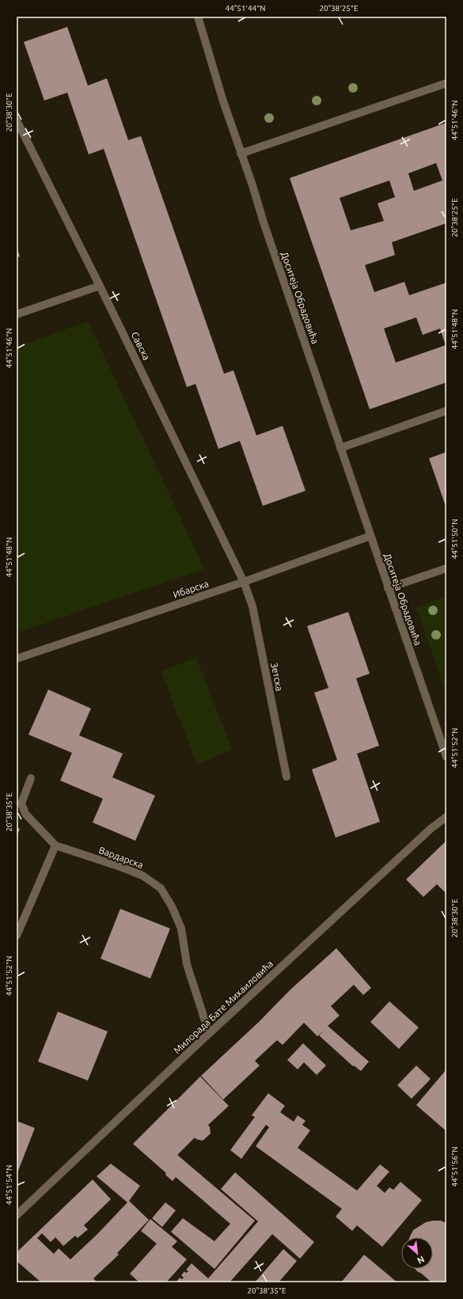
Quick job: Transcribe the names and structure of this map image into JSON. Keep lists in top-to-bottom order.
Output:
{
  "streets": {
    "street": [
      "Доситеја Обрадовића",
      "Савска",
      "Ибарска",
      "Зетска",
      "Вардарска",
      "Милорада Бате Михаиловића"
    ]
  },
  "crossings": [
    ["Доситеја Обрадовића", "Ибарска"],
    ["Савска", "Ибарска"],
    ["Савска", "Зетска"],
    ["Ибарска", "Зетска"],
    ["Вардарска", "Милорада Бате Михаиловића"]
  ],
  "north": "bottom right",
  "coordinates": [
    "44°51'44\"N",
    "20°38'25\"E",
    "20°38'30\"E",
    "44°51'46\"N",
    "44°51'48\"N",
    "44°51'50\"N",
    "44°51'52\"N",
    "20°38'35\"E",
    "44°51'56\"N",
    "44°51'54\"N"
  ]
}
